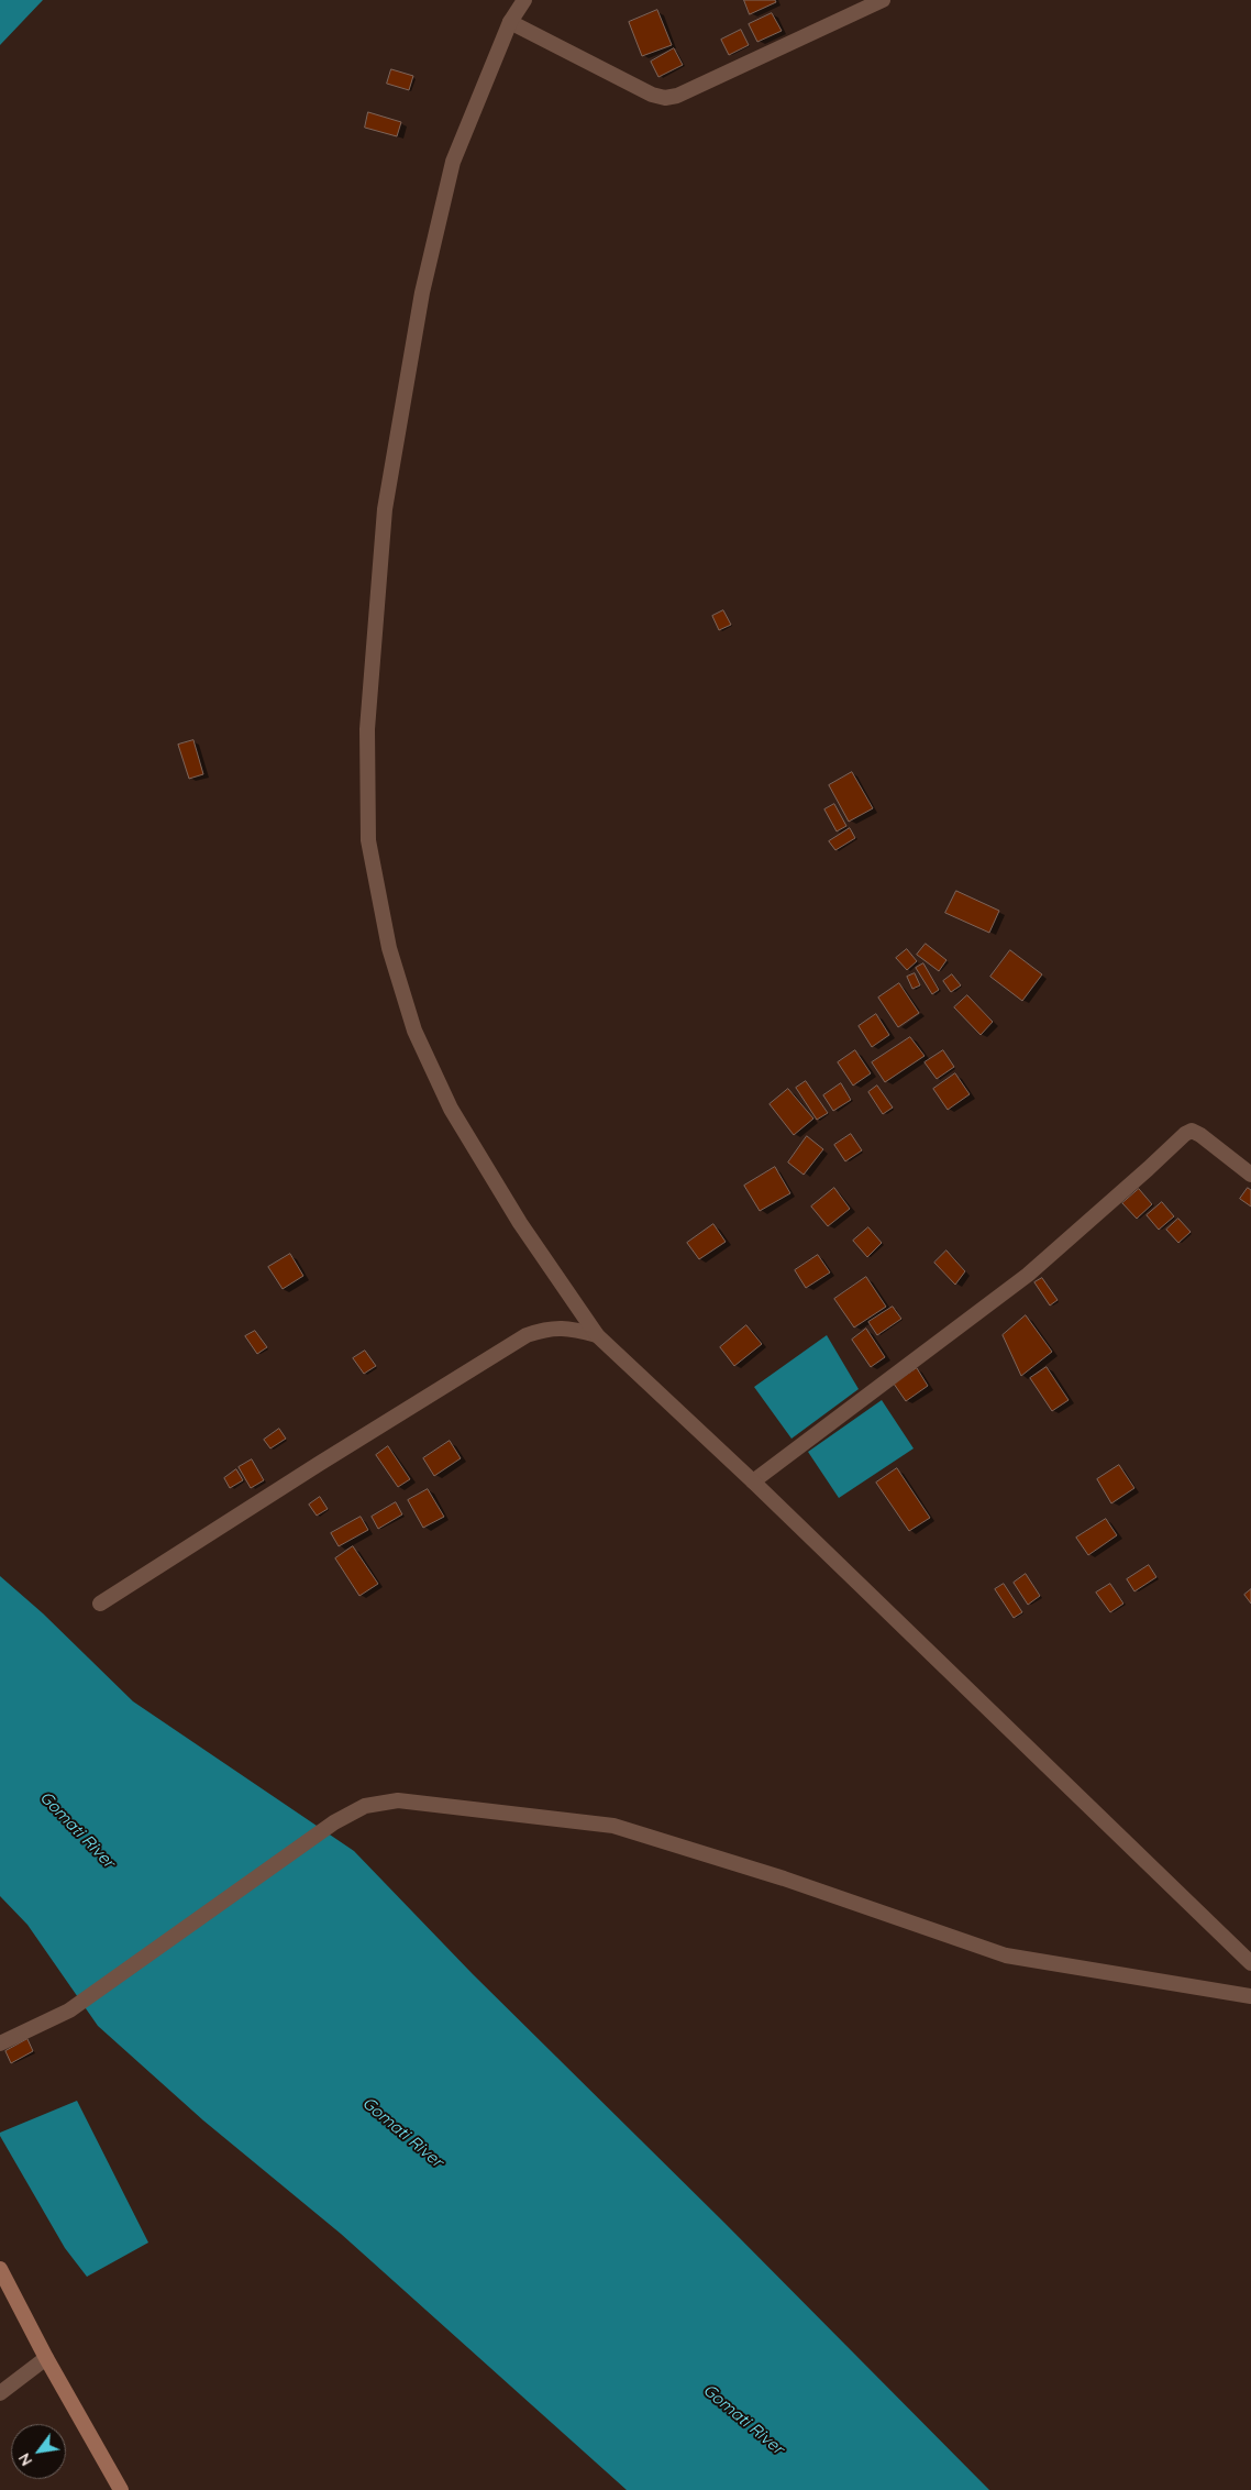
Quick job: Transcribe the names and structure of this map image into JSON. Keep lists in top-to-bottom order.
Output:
{
  "water": ["Gomati River"],
  "north": "bottom left"
}
